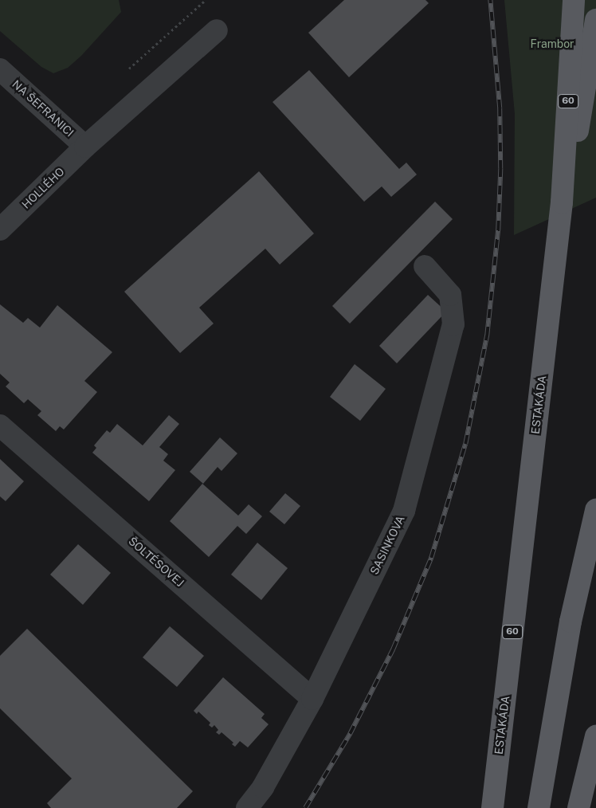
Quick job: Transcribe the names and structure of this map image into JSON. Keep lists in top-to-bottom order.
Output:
{
  "streets": {
    "main road": ["60", "ESTAKÁDA"],
    "street": [
      "NA ŠEFRANICI",
      "HOLLÉHO",
      "SASINKOVA",
      "ŠOLTÉSOVEJ"
    ]
  },
  "crossings": [
    ["NA ŠEFRANICI", "HOLLÉHO"],
    ["SASINKOVA", "ŠOLTÉSOVEJ"]
  ],
  "parks": ["Frambor"]
}
